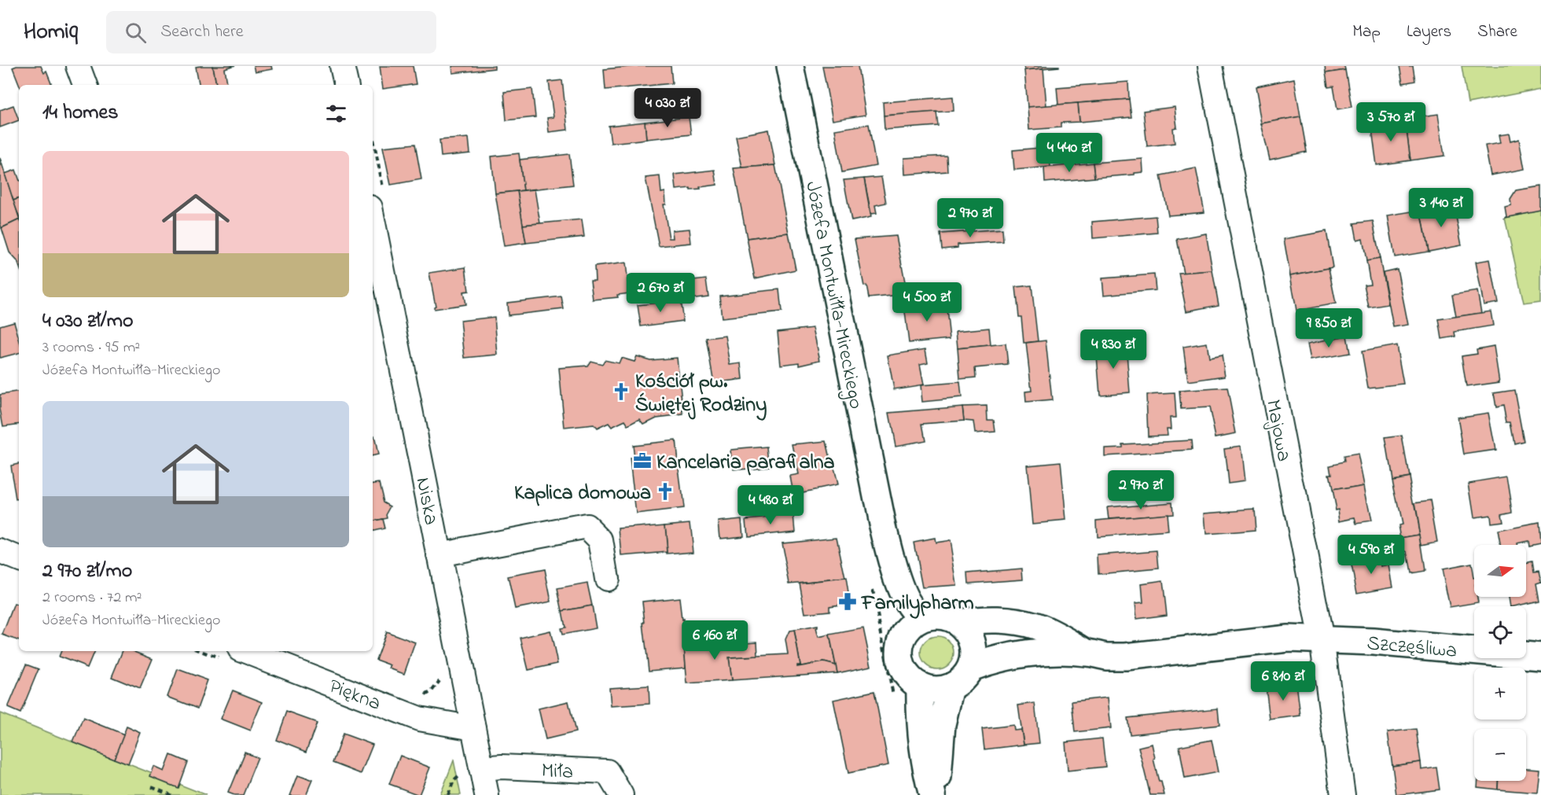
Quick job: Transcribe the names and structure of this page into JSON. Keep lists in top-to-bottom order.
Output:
{
  "streets": {
    "main road": ["Józefa Montwiłła-Mireckiego", "Szczęśliwa"],
    "street": [
      "Majowa",
      "Niska",
      "Piękna",
      "Miła"
    ]
  },
  "crossings": [
    ["Józefa Montwiłła-Mireckiego", "Szczęśliwa"],
    ["Majowa", "Szczęśliwa"],
    ["Niska", "Piękna"],
    ["Niska", "Miła"]
  ],
  "places": {
    "church": ["Kościół pw. Świętej Rodziny", "Kaplica domowa"],
    "office": ["Kancelaria parafialna"],
    "pharmacy": ["Familypharm"]
  },
  "north": "right",
  "page": {
    "header": "Homiq",
    "search": "Search here",
    "nav": ["Map", "Layers", "Share"],
    "heading": "14 homes",
    "price": [
      "4 030 zł",
      "3 570 zł",
      "4 440 zł",
      "3 140 zł",
      "2 970 zł",
      "2 670 zł",
      "4 500 zł",
      "9 850 zł",
      "4 830 zł",
      "2 970 zł",
      "4 480 zł",
      "4 590 zł",
      "6 160 zł",
      "6 810 zł"
    ],
    "list": [
      {
        "name": "4 030 zł/mo",
        "note": "3 rooms · 95 m² · Józefa Montwiłła-Mireckiego"
      },
      {
        "name": "2 970 zł/mo",
        "note": "2 rooms · 72 m² · Józefa Montwiłła-Mireckiego"
      }
    ],
    "map_buttons": ["+", "−"]
  }
}
